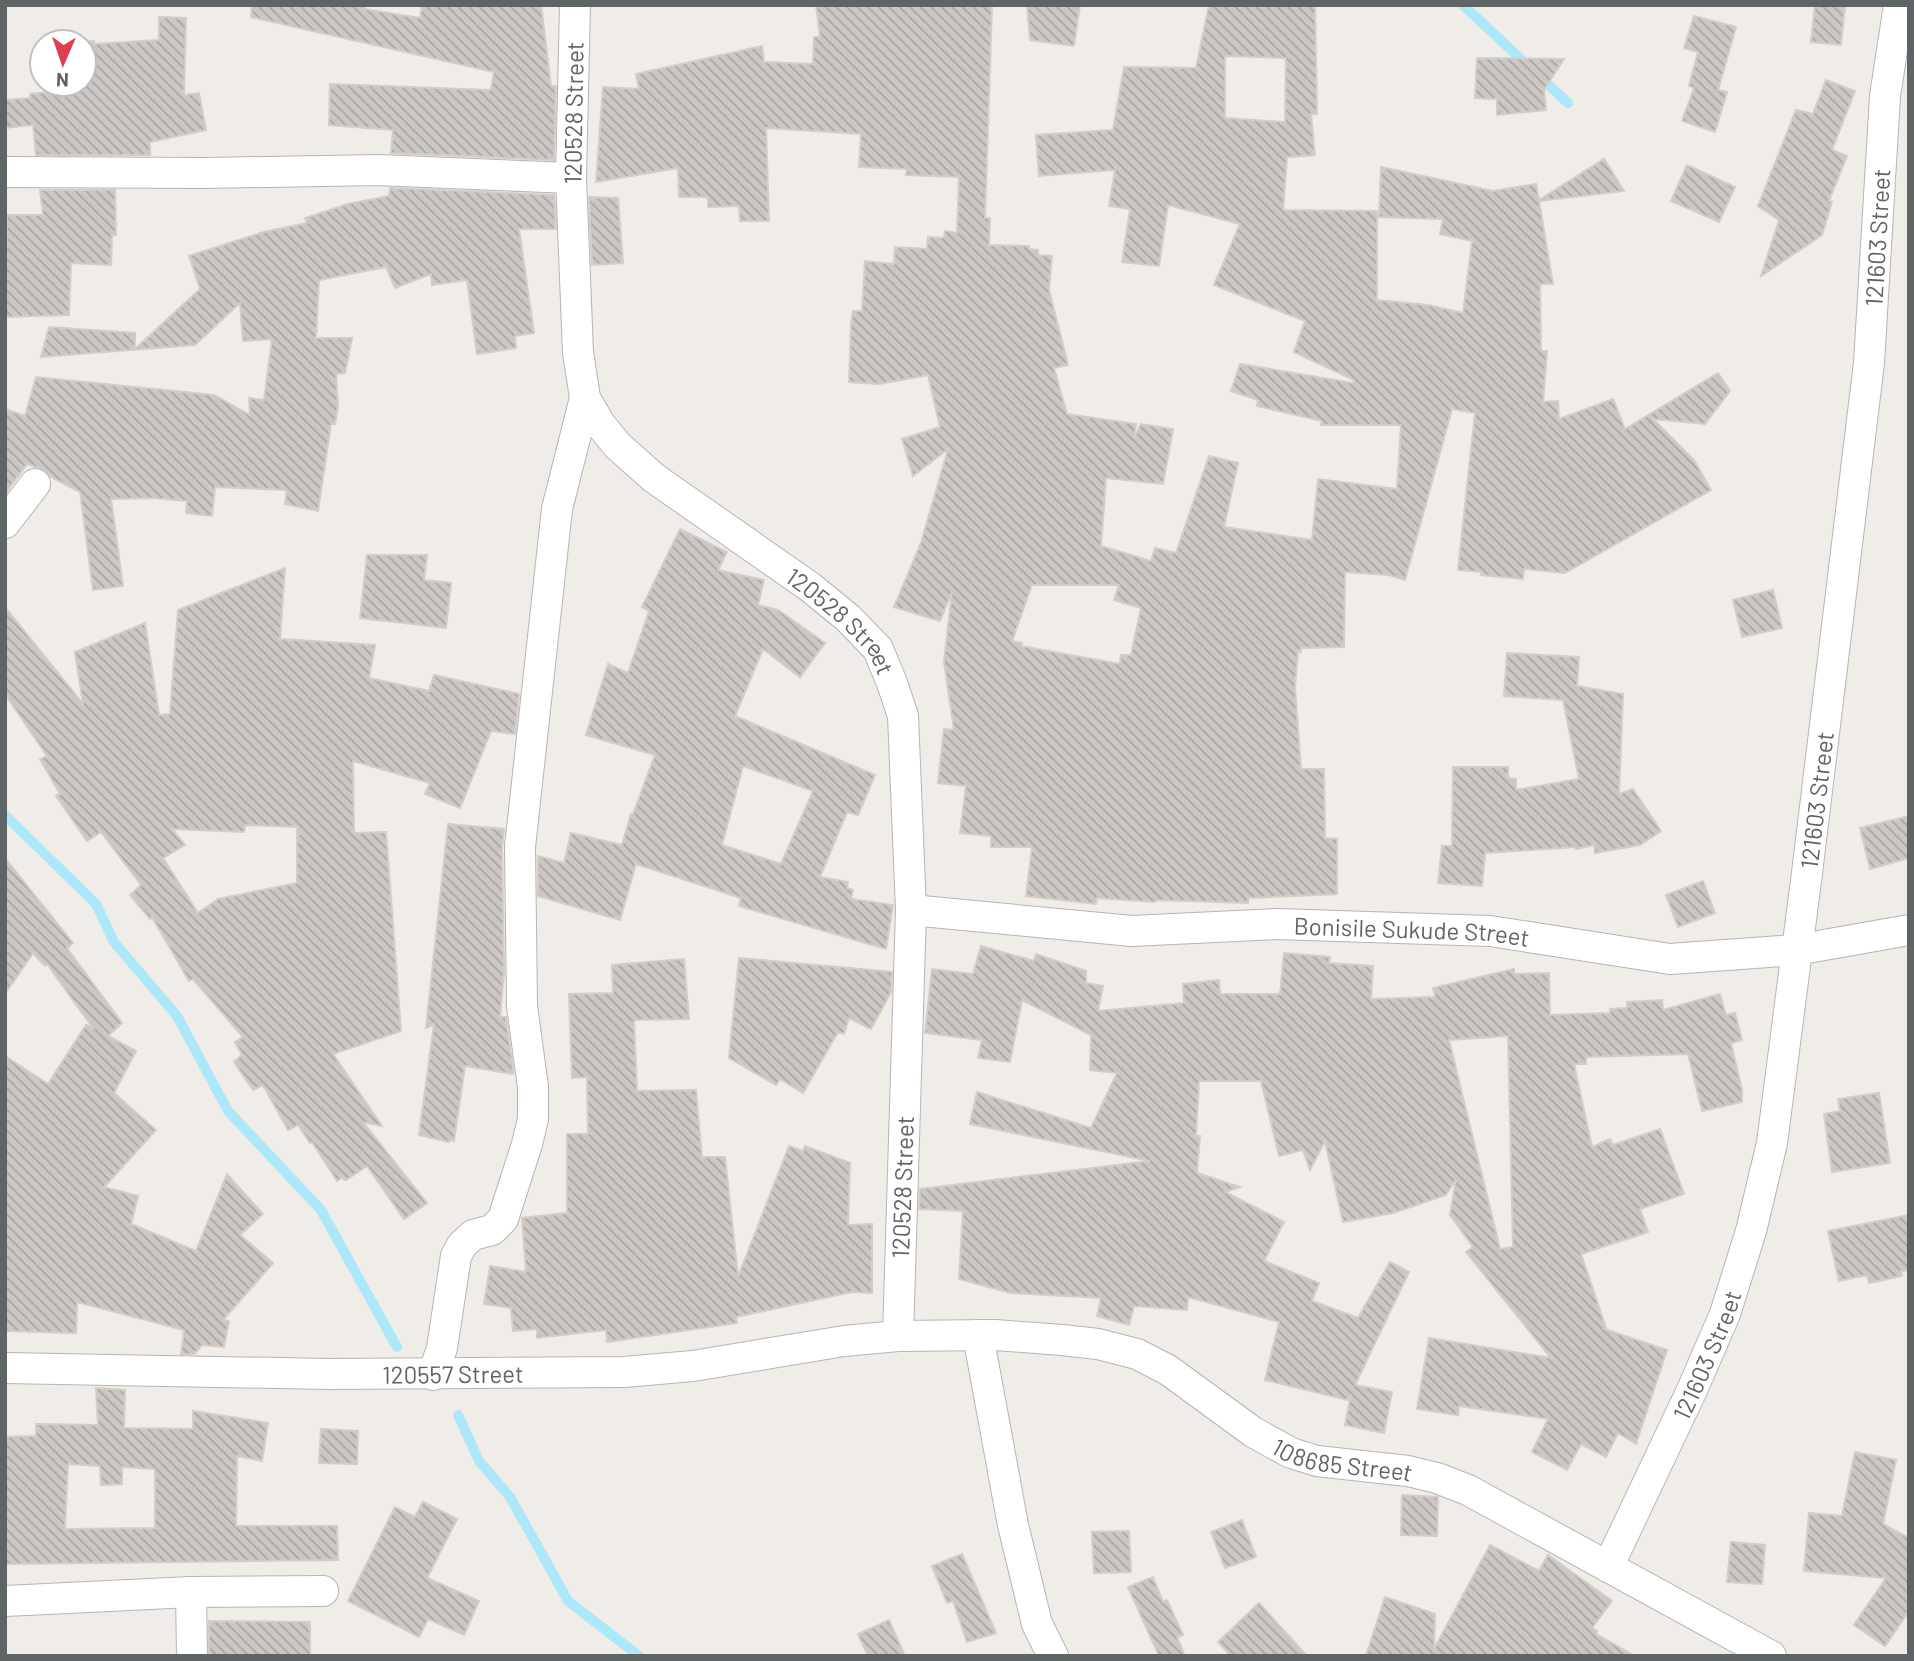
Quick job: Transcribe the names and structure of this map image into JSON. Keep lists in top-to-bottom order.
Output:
{
  "streets": {
    "street": [
      "120528 Street",
      "121603 Street",
      "Bonisile Sukude Street",
      "120557 Street",
      "108685 Street"
    ]
  },
  "crossings": [
    ["120528 Street", "Bonisile Sukude Street"],
    ["120528 Street", "120557 Street"],
    ["120528 Street", "108685 Street"],
    ["121603 Street", "Bonisile Sukude Street"],
    ["121603 Street", "108685 Street"],
    ["120557 Street", "108685 Street"]
  ],
  "north": "bottom"
}
